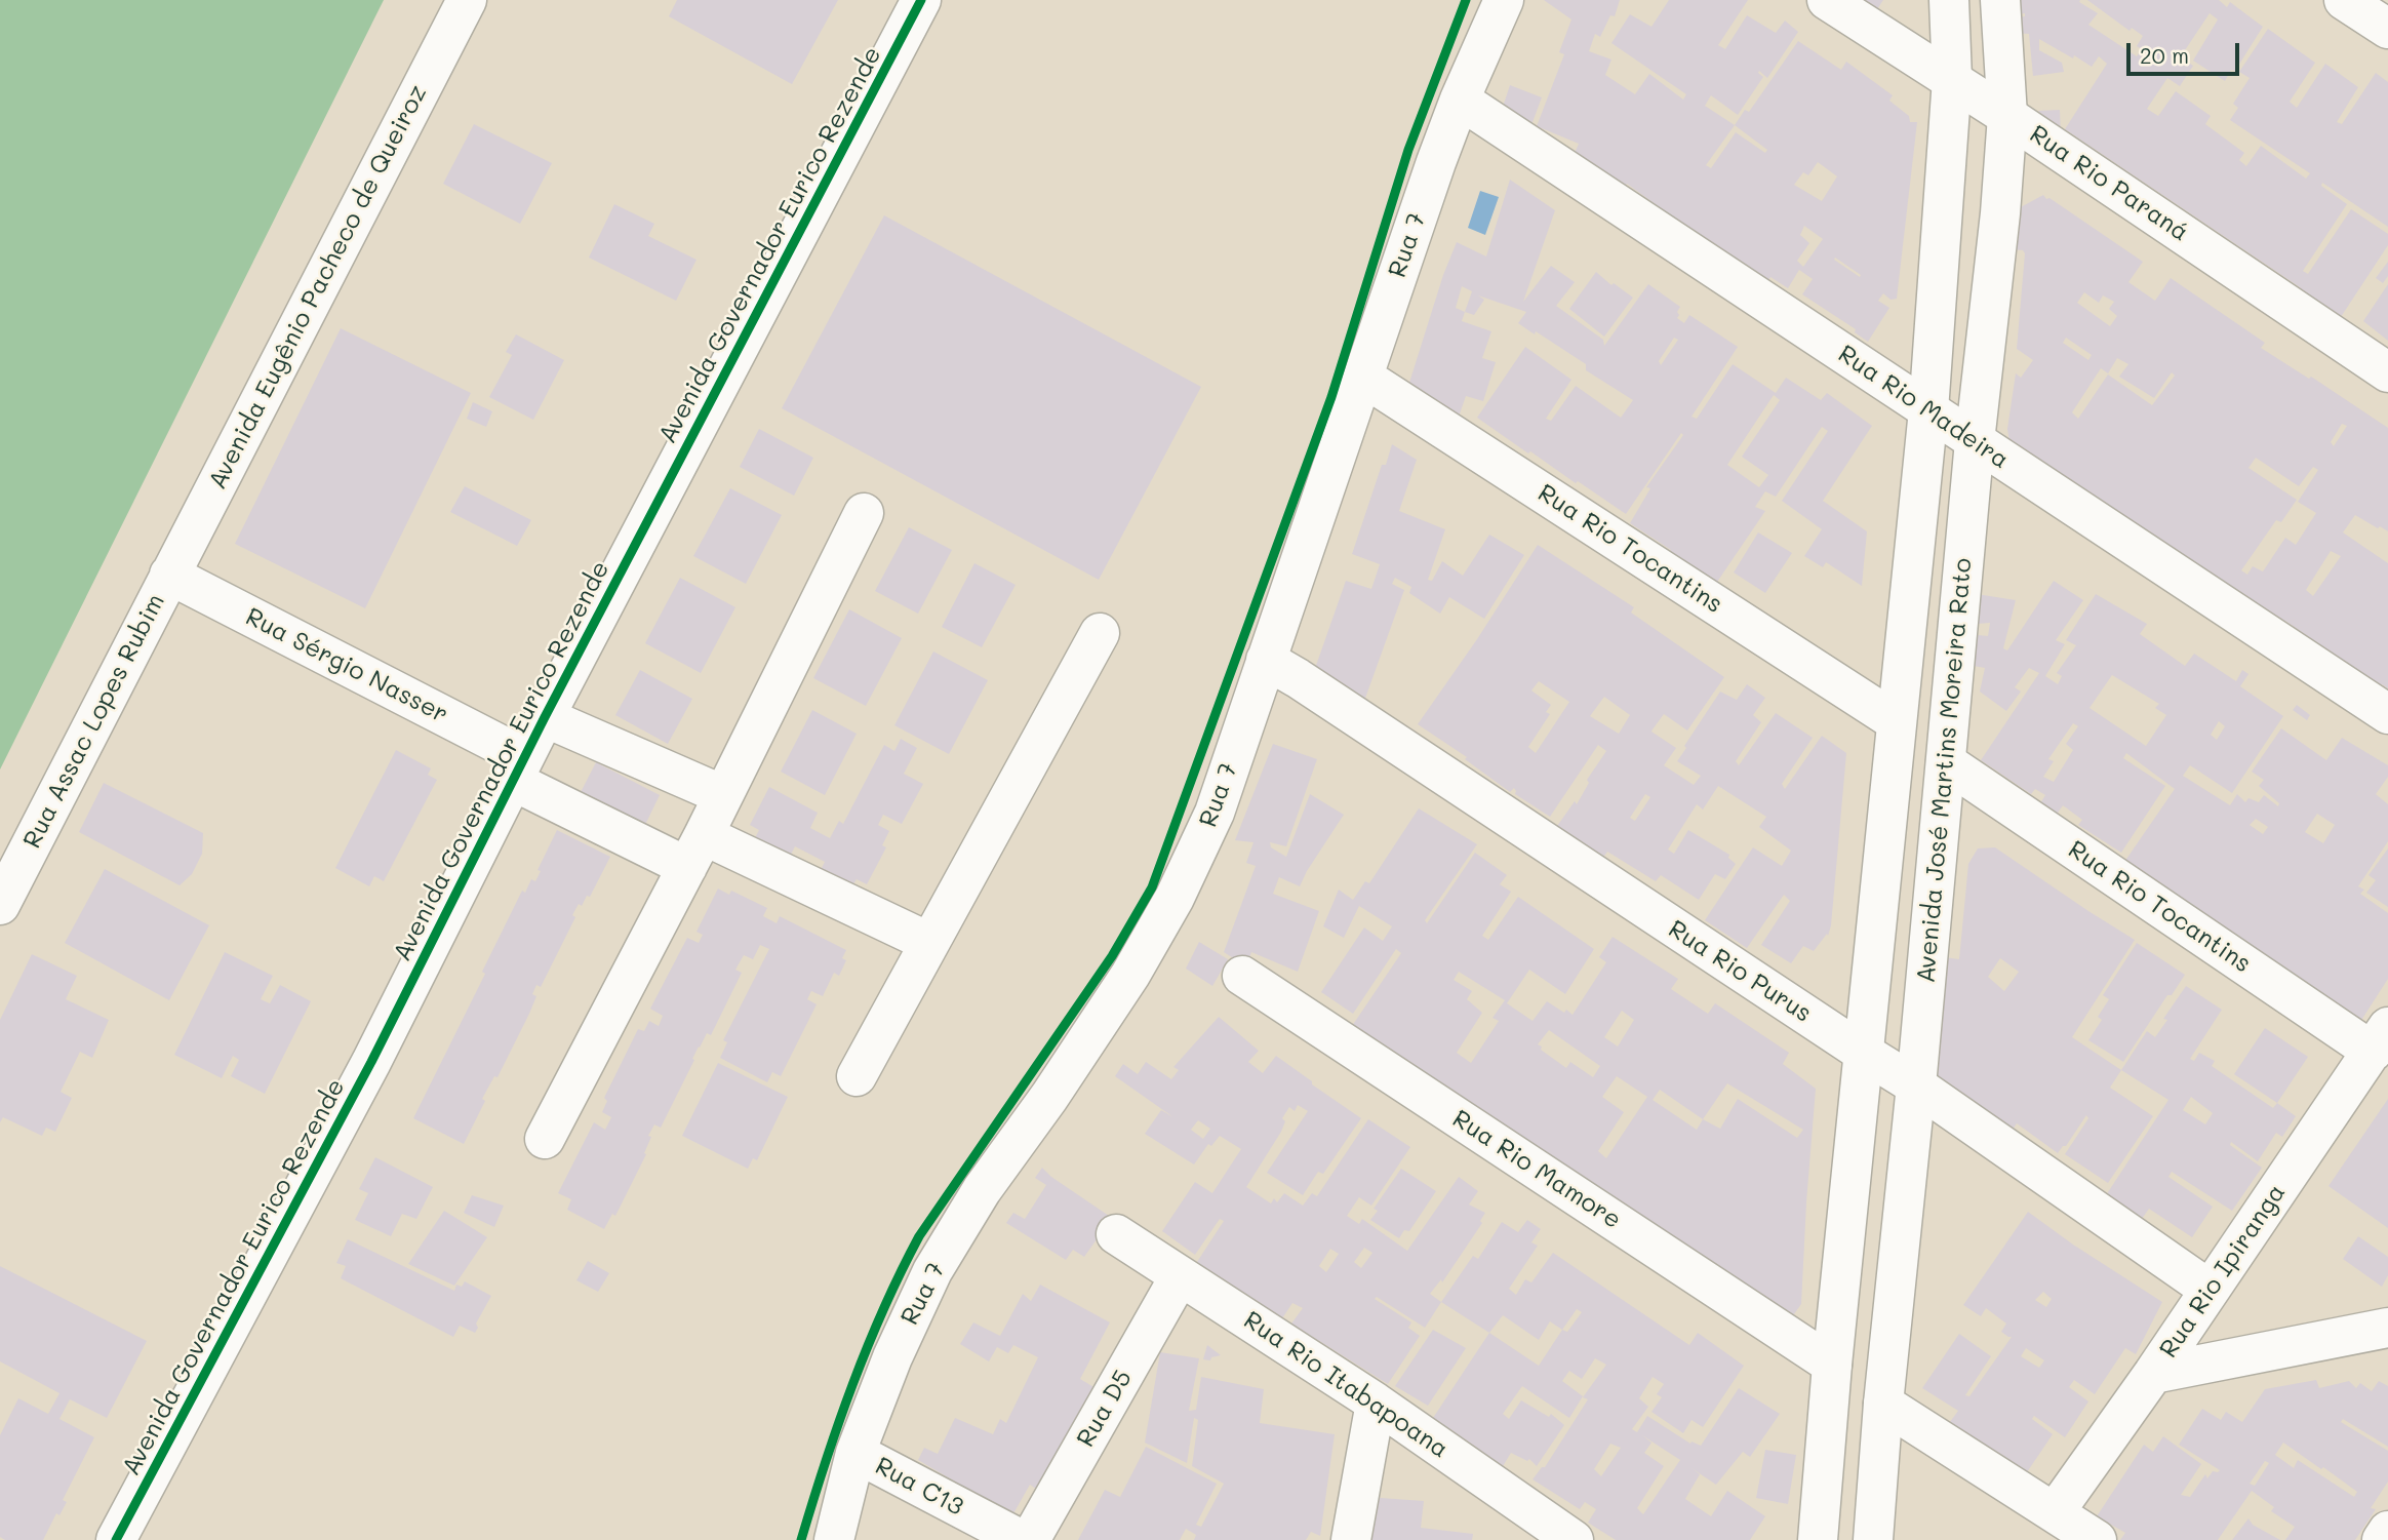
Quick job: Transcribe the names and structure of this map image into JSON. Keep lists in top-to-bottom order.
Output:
{
  "streets": {
    "street": [
      "Rua Rio Paraná",
      "Avenida Governador Eurico Rezende",
      "Rua 7",
      "Avenida Eugênio Pacheco de Queiroz",
      "Rua Rio Madeira",
      "Rua Rio Tocantins",
      "Rua Sérgio Nasser",
      "Rua Assac Lopes Rubim",
      "Avenida José Martins Moreira Rato",
      "Rua Rio Purus",
      "Rua Rio Mamore",
      "Rua Rio Ipiranga",
      "Rua Rio Itabapoana",
      "Rua D5",
      "Rua C13"
    ]
  },
  "crossings": [
    ["Rua Rio Paraná", "Avenida José Martins Moreira Rato"],
    ["Avenida Governador Eurico Rezende", "Rua Sérgio Nasser"],
    ["Rua 7", "Rua Rio Madeira"],
    ["Rua 7", "Rua Rio Tocantins"],
    ["Rua 7", "Rua Rio Purus"],
    ["Rua 7", "Rua C13"],
    ["Avenida Eugênio Pacheco de Queiroz", "Rua Sérgio Nasser"],
    ["Avenida Eugênio Pacheco de Queiroz", "Rua Assac Lopes Rubim"],
    ["Rua Rio Madeira", "Avenida José Martins Moreira Rato"],
    ["Rua Rio Tocantins", "Avenida José Martins Moreira Rato"],
    ["Rua Rio Tocantins", "Rua Rio Ipiranga"],
    ["Rua Sérgio Nasser", "Rua Assac Lopes Rubim"],
    ["Avenida José Martins Moreira Rato", "Rua Rio Purus"],
    ["Avenida José Martins Moreira Rato", "Rua Rio Mamore"],
    ["Rua Rio Purus", "Rua Rio Ipiranga"],
    ["Rua Rio Itabapoana", "Rua D5"]
  ],
  "scale_bar": "20 m"
}
